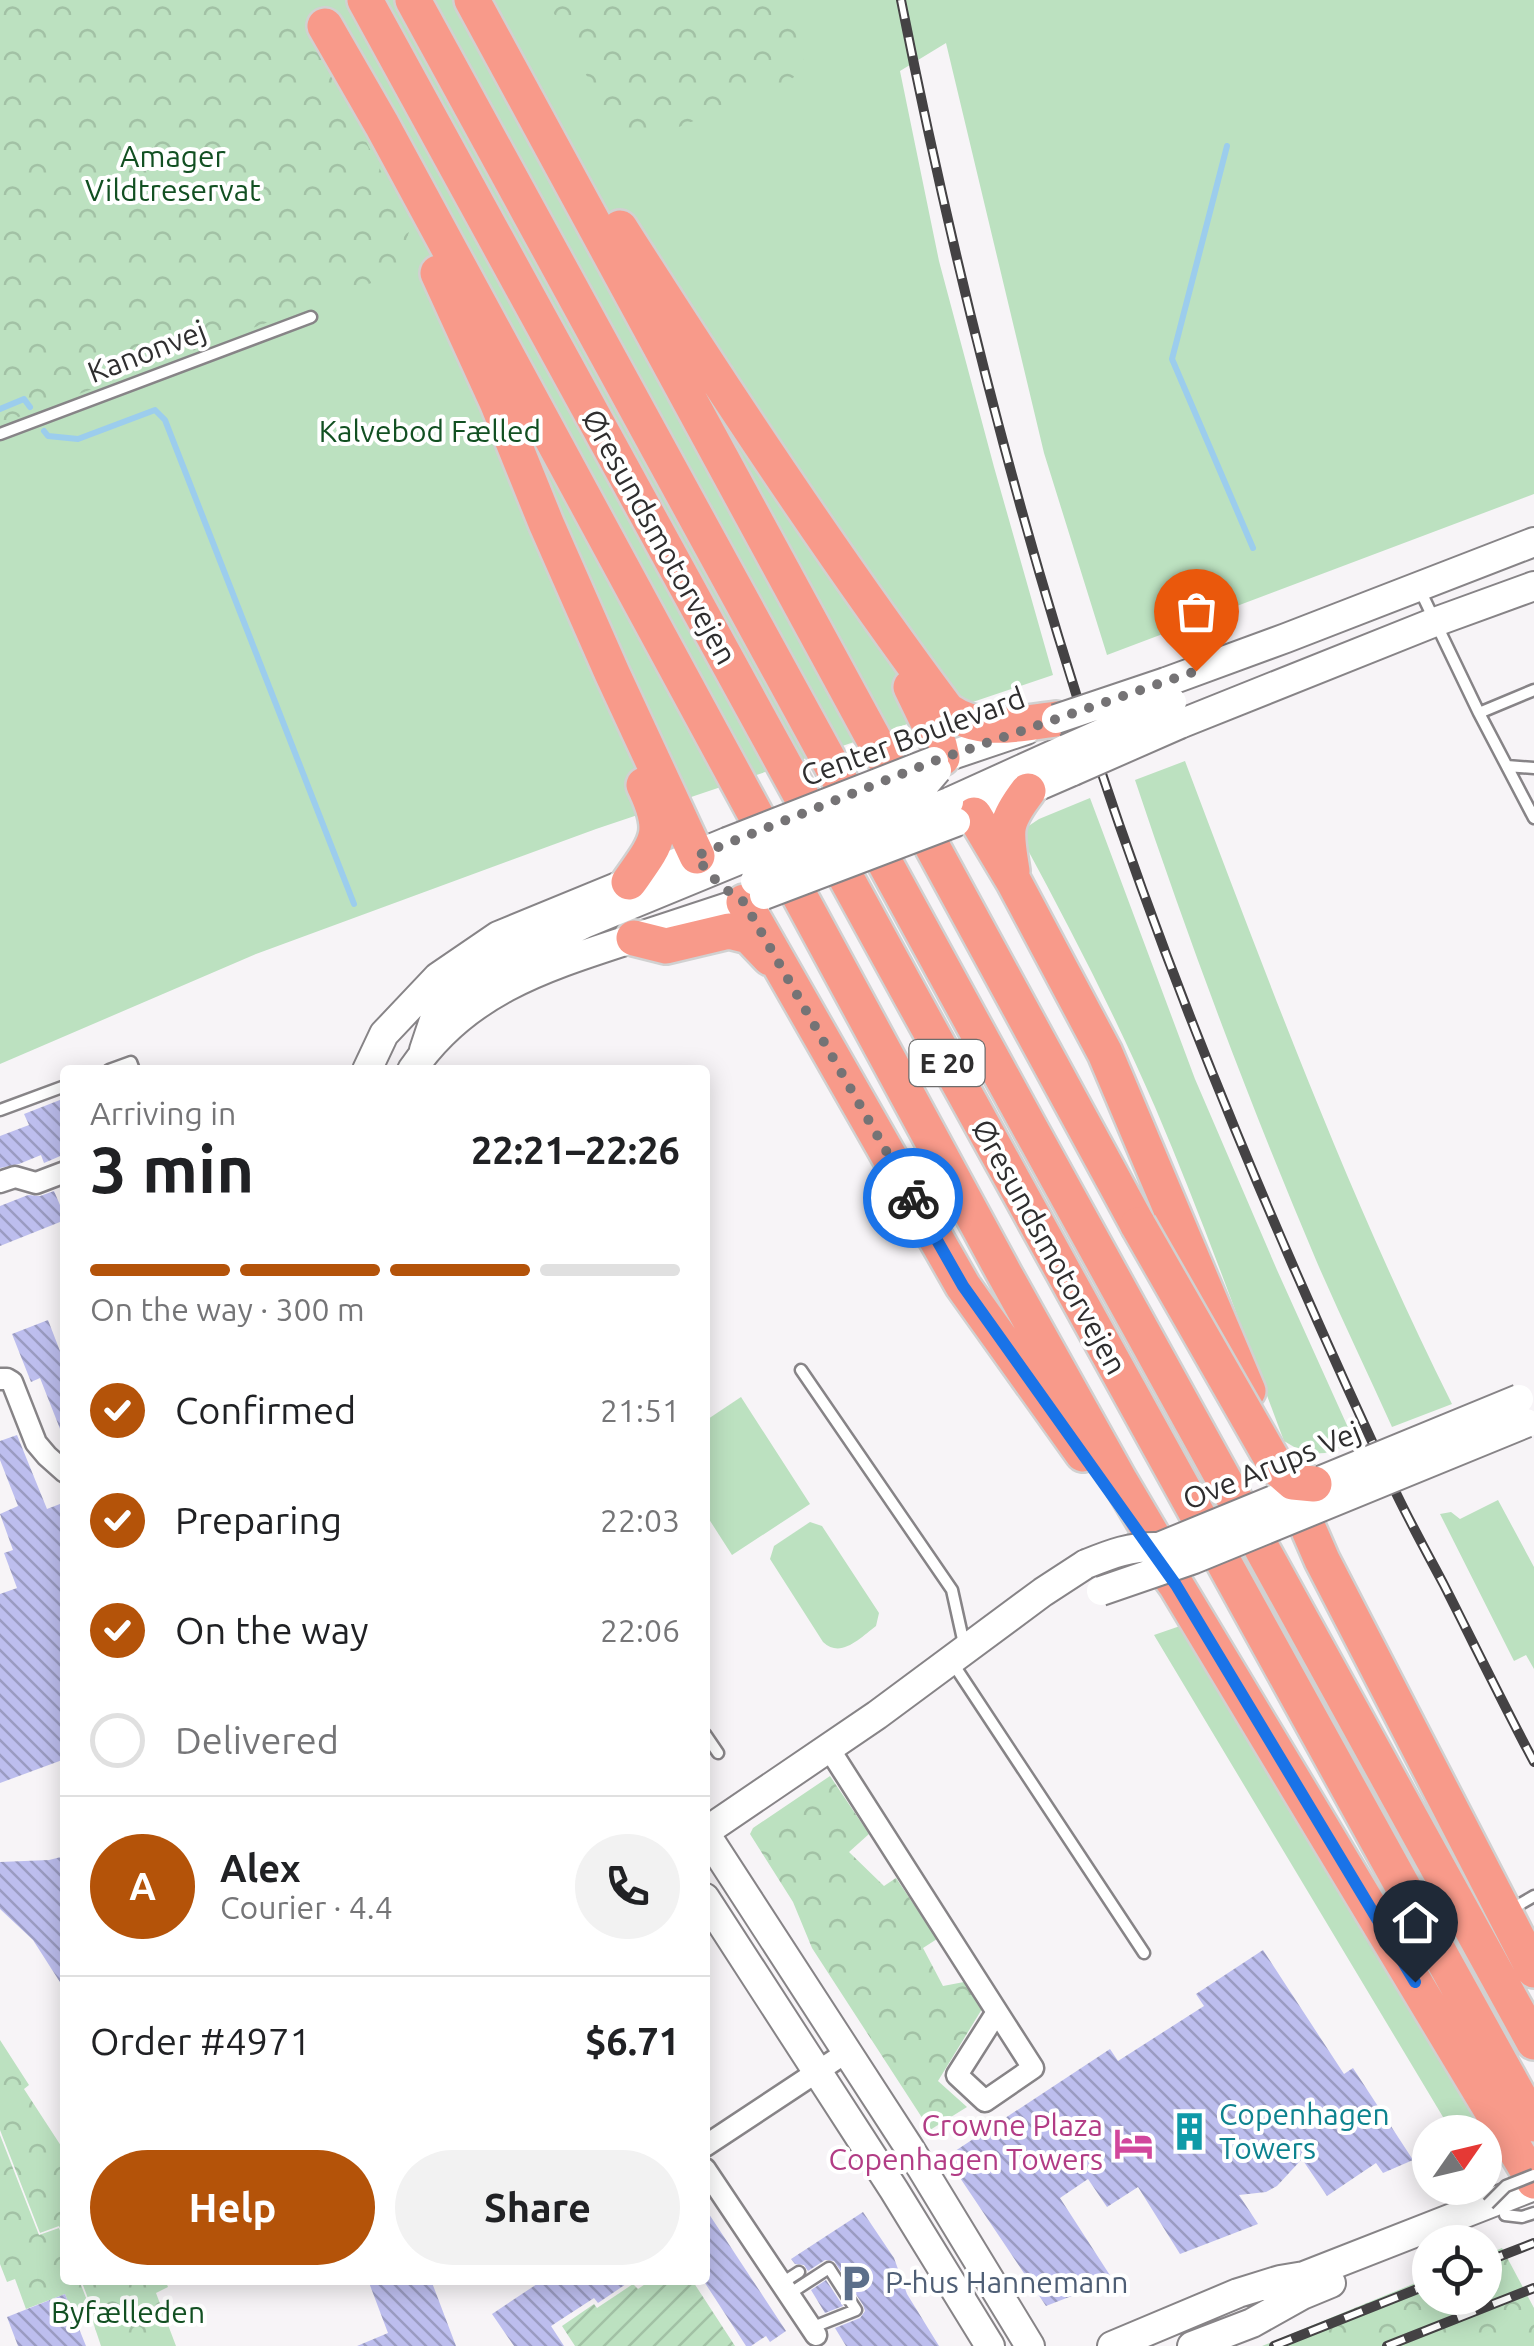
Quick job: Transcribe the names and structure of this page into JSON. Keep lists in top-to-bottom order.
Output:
{
  "streets": {
    "highway": ["Øresundsmotorvejen", "E 20"],
    "street": ["Center Boulevard", "Ove Arups Vej"],
    "lane": ["Kanonvej"]
  },
  "parks": ["Amager Vildtreservat", "Kalvebod Fælled", "Byfælleden"],
  "places": {
    "building": ["Copenhagen Towers"],
    "hotel": ["Crowne Plaza Copenhagen Towers"],
    "parking": ["P-hus Hannemann"]
  },
  "north": "top right",
  "page": {
    "heading": ["3 min", "Arriving in", "22:21–22:26"],
    "panel": [
      "Alex",
      "Courier · 4.4",
      "Order #4971",
      "$6.71"
    ],
    "bar": "On the way · 300 m",
    "list": [
      ["Confirmed", "21:51"],
      ["Preparing", "22:03"],
      ["On the way", "22:06"],
      "Delivered"
    ],
    "round": "A",
    "buttons": ["Help", "Share"]
  }
}
